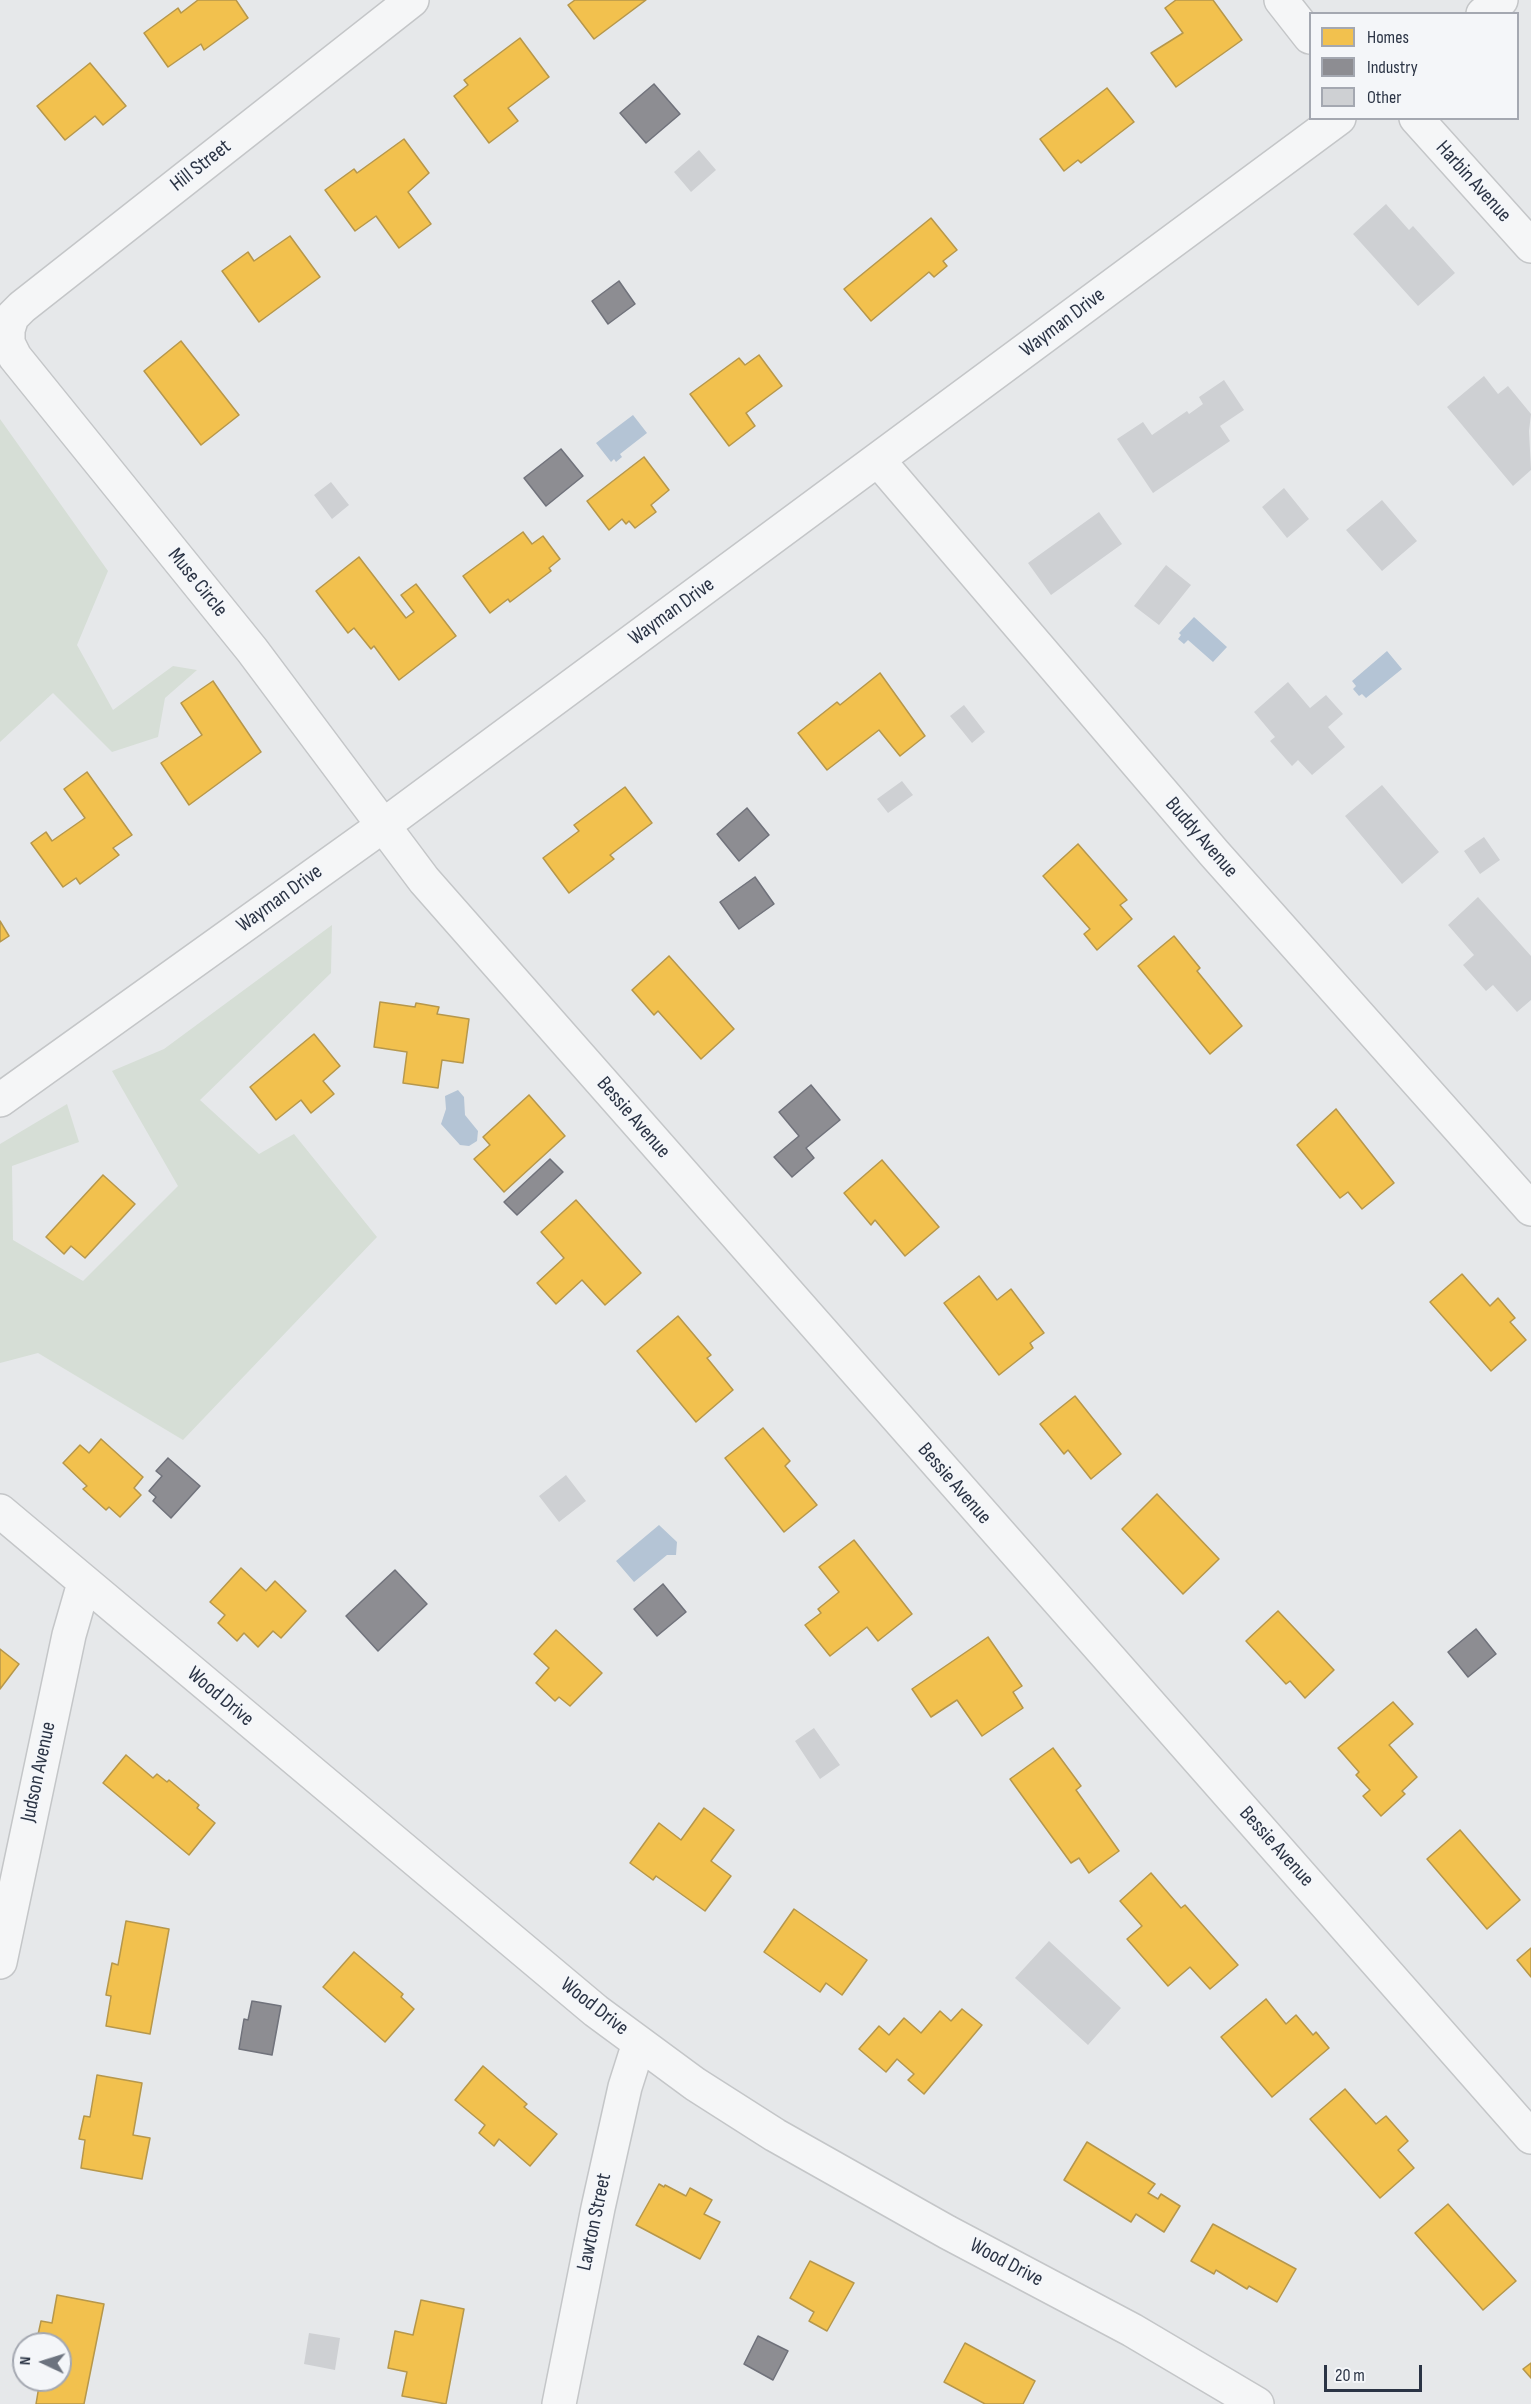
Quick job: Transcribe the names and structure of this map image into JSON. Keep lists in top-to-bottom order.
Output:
{
  "streets": {
    "street": [
      "Hill Street",
      "Harbin Avenue",
      "Wayman Drive",
      "Muse Circle",
      "Buddy Avenue",
      "Bessie Avenue",
      "Wood Drive",
      "Judson Avenue",
      "Lawton Street"
    ]
  },
  "crossings": [
    ["Hill Street", "Muse Circle"],
    ["Wayman Drive", "Muse Circle"],
    ["Wayman Drive", "Buddy Avenue"],
    ["Wayman Drive", "Bessie Avenue"],
    ["Muse Circle", "Bessie Avenue"],
    ["Wood Drive", "Judson Avenue"],
    ["Wood Drive", "Lawton Street"]
  ],
  "legend": ["Homes", "Industry", "Other"],
  "scale_bar": "20 m",
  "north": "left"
}
